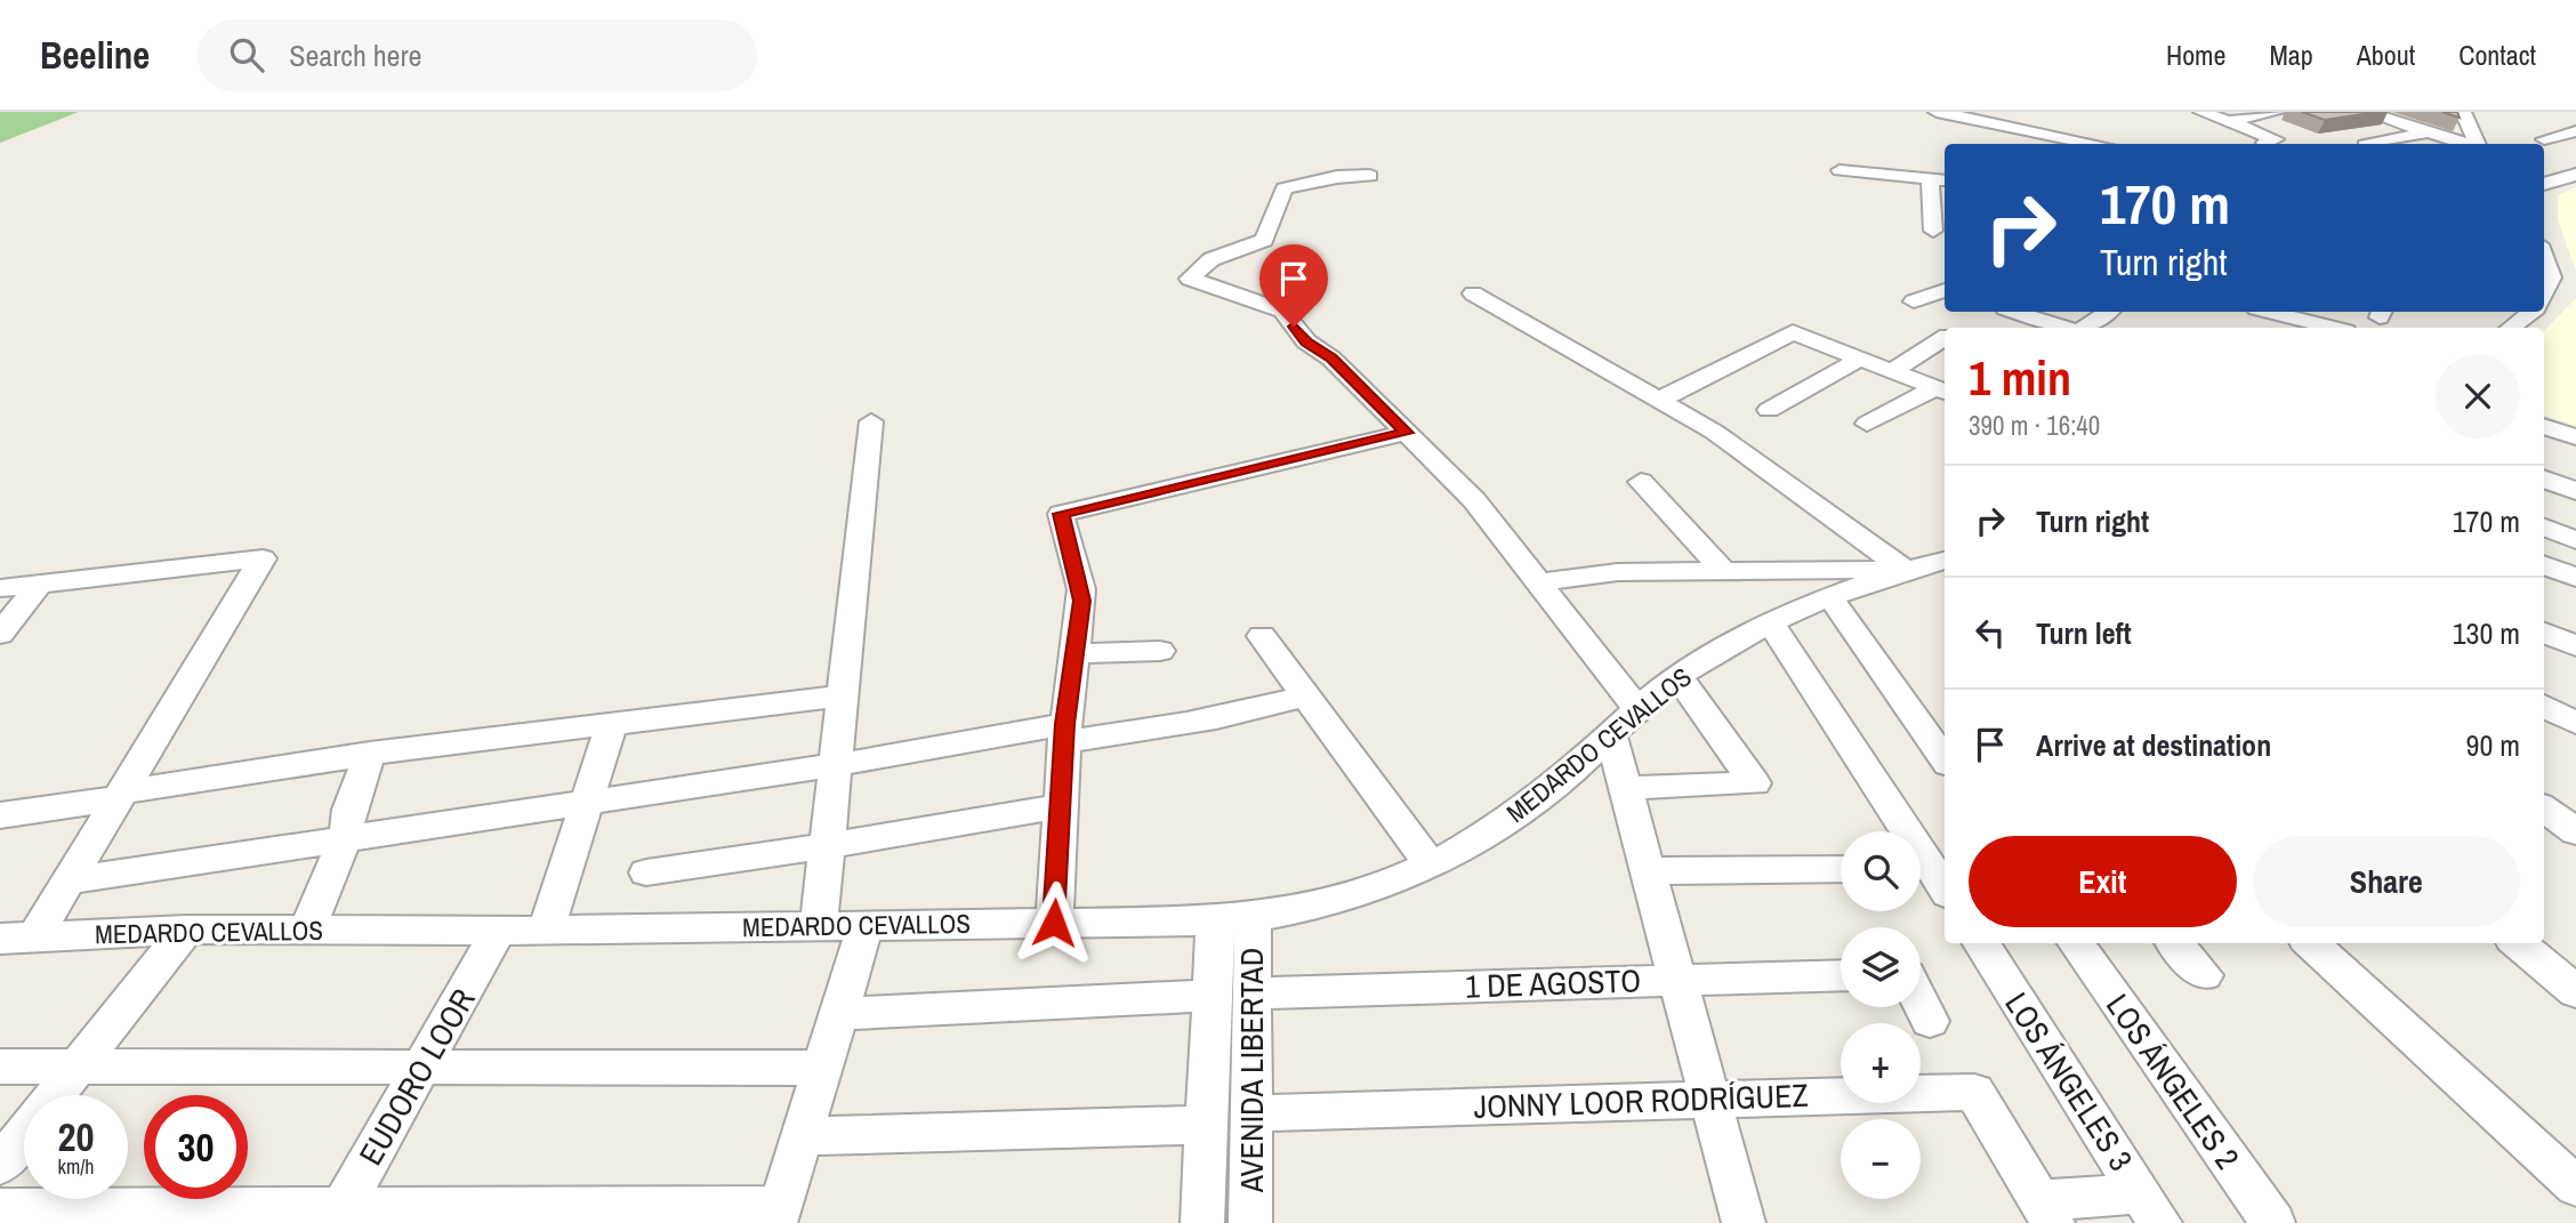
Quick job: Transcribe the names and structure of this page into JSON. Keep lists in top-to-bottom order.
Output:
{
  "streets": {
    "street": [
      "MEDARDO CEVALLOS",
      "1 DE AGOSTO",
      "AVENIDA LIBERTAD",
      "EUDORO LOOR",
      "LOS ÁNGELES 3",
      "LOS ÁNGELES 2",
      "JONNY LOOR RODRÍGUEZ"
    ]
  },
  "crossings": [
    ["MEDARDO CEVALLOS", "AVENIDA LIBERTAD"],
    ["MEDARDO CEVALLOS", "EUDORO LOOR"],
    ["1 DE AGOSTO", "AVENIDA LIBERTAD"],
    ["AVENIDA LIBERTAD", "JONNY LOOR RODRÍGUEZ"]
  ],
  "page": {
    "header": "Beeline",
    "search": "Search here",
    "nav": [
      "Home",
      "Map",
      "About",
      "Contact"
    ],
    "turn": ["170 m", "Turn right"],
    "heading": ["1 min", "390 m · 16:40"],
    "list": [
      {
        "name": "Turn right",
        "value": "170 m"
      },
      {
        "name": "Turn left",
        "value": "130 m"
      },
      {
        "name": "Arrive at destination",
        "value": "90 m"
      }
    ],
    "buttons": ["Exit", "Share"],
    "map_buttons": ["+", "−"],
    "speed": "20 km/h",
    "limit": "30"
  }
}
